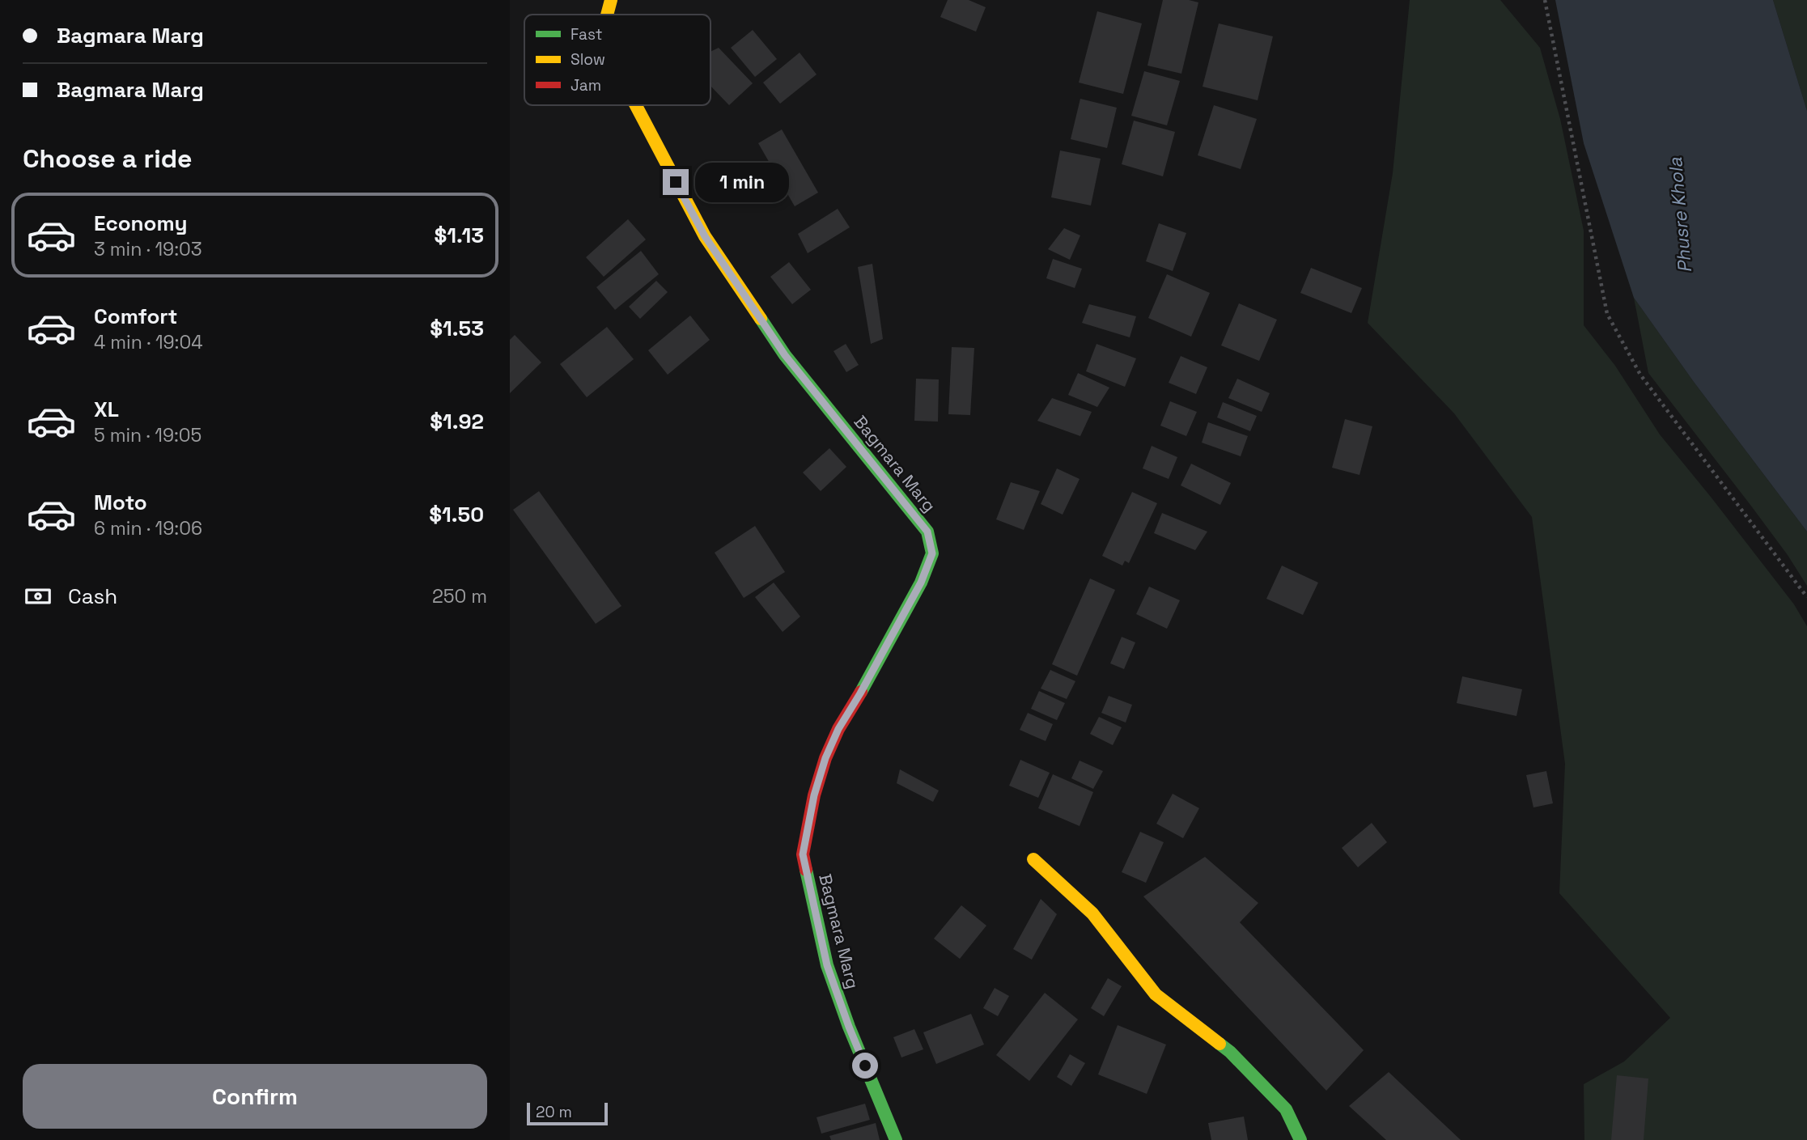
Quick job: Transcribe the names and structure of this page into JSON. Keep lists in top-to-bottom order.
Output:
{
  "streets": {
    "main road": ["Bagmara Marg"]
  },
  "water": ["Phusre Khola"],
  "legend": ["Fast", "Slow", "Jam"],
  "scale_bar": "20 m",
  "page": {
    "banner": ["Bagmara Marg", "Bagmara Marg"],
    "heading": "Choose a ride",
    "bubble": "1 min",
    "list": [
      {
        "name": "Economy",
        "note": "3 min · 19:03",
        "value": "$1.13"
      },
      {
        "name": "Comfort",
        "note": "4 min · 19:04",
        "value": "$1.53"
      },
      {
        "name": "XL",
        "note": "5 min · 19:05",
        "value": "$1.92"
      },
      {
        "name": "Moto",
        "note": "6 min · 19:06",
        "value": "$1.50"
      }
    ],
    "pay": ["Cash", "250 m"],
    "buttons": "Confirm",
    "scale": "20 m"
  }
}
